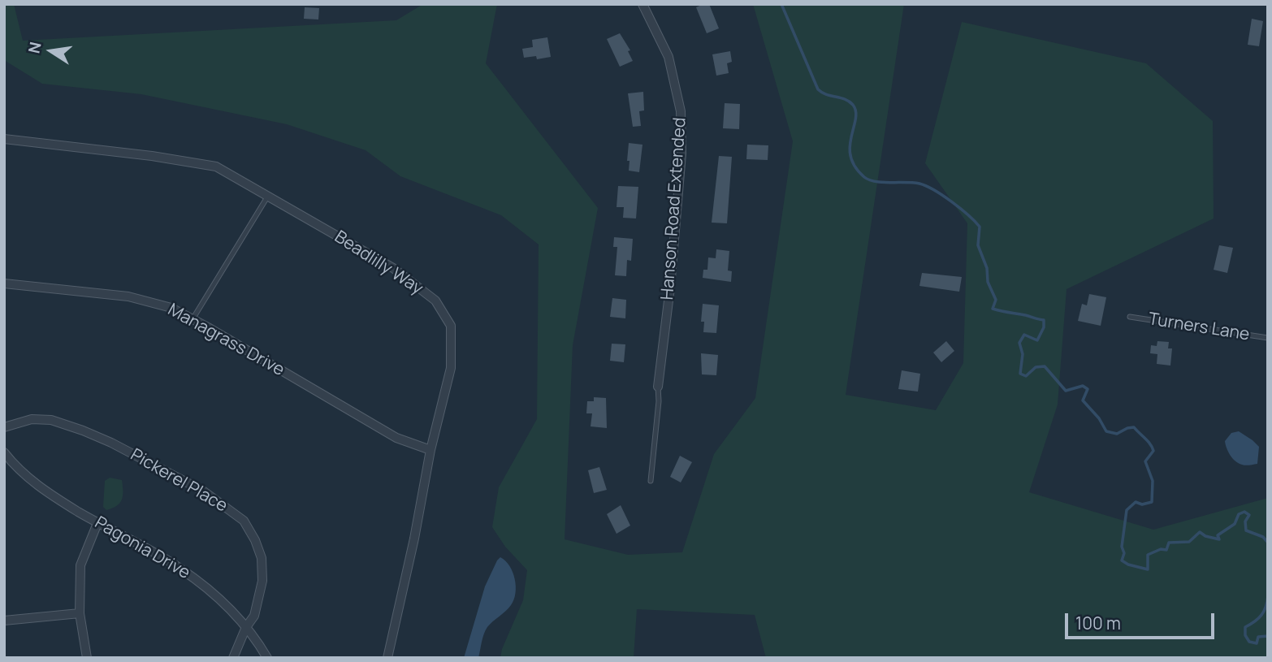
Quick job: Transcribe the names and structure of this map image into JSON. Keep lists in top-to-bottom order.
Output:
{
  "streets": {
    "street": [
      "Hanson Road Extended",
      "Beadlilly Way",
      "Managrass Drive",
      "Pickerel Place",
      "Pagonia Drive"
    ],
    "lane": ["Turners Lane"]
  },
  "crossings": [
    ["Beadlilly Way", "Managrass Drive"],
    ["Pickerel Place", "Pagonia Drive"]
  ],
  "scale_bar": "100 m",
  "north": "left"
}
